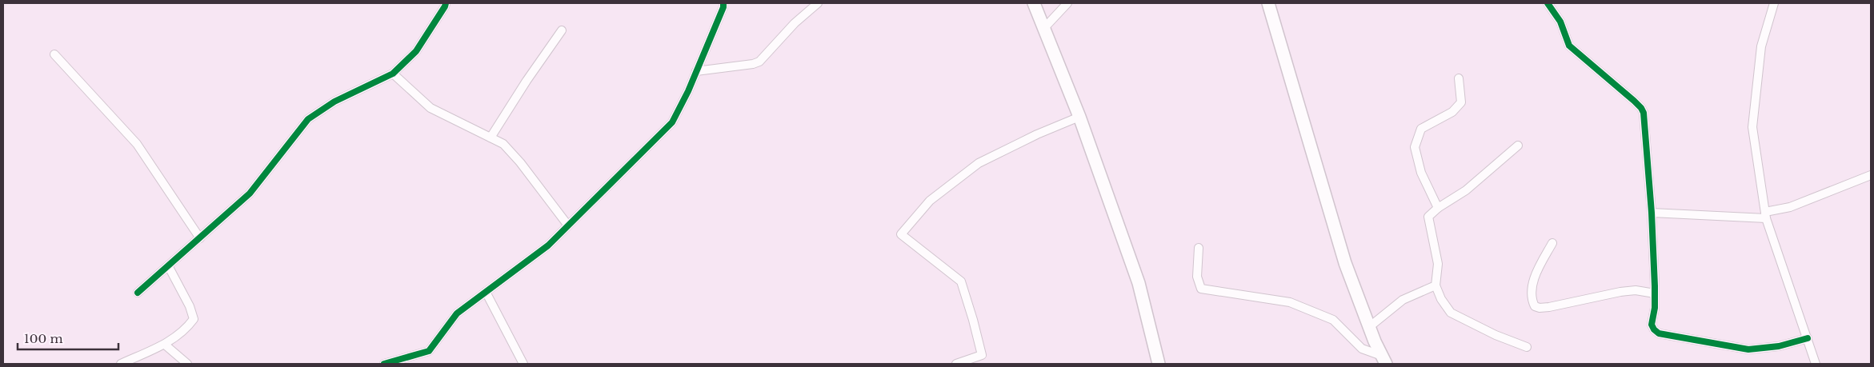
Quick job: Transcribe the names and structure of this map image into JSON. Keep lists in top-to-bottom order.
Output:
{
  "scale_bar": "100 m"
}
